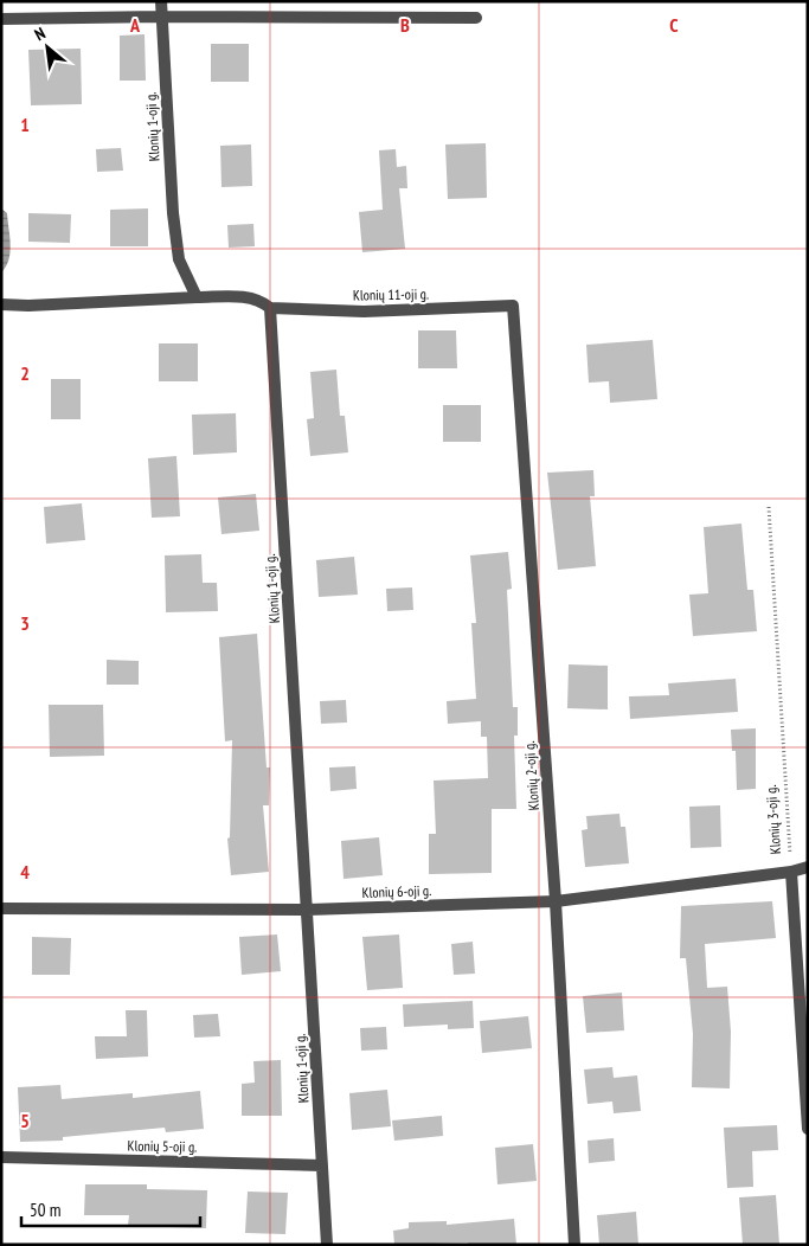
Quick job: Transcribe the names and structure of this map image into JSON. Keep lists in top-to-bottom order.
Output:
{
  "streets": {
    "street": [
      "Klonių 1-oji g.",
      "Klonių 11-oji g.",
      "Klonių 2-oji g.",
      "Klonių 3-oji g.",
      "Klonių 6-oji g.",
      "Klonių 5-oji g."
    ]
  },
  "crossings": [
    ["Klonių 1-oji g.", "Klonių 11-oji g."],
    ["Klonių 1-oji g.", "Klonių 6-oji g."],
    ["Klonių 1-oji g.", "Klonių 5-oji g."],
    ["Klonių 11-oji g.", "Klonių 2-oji g."],
    ["Klonių 2-oji g.", "Klonių 6-oji g."],
    ["Klonių 3-oji g.", "Klonių 6-oji g."]
  ],
  "scale_bar": "50 m",
  "north": "top left",
  "grid": {
    "columns": ["A", "B", "C"],
    "rows": [
      "1",
      "2",
      "3",
      "4",
      "5"
    ]
  }
}
